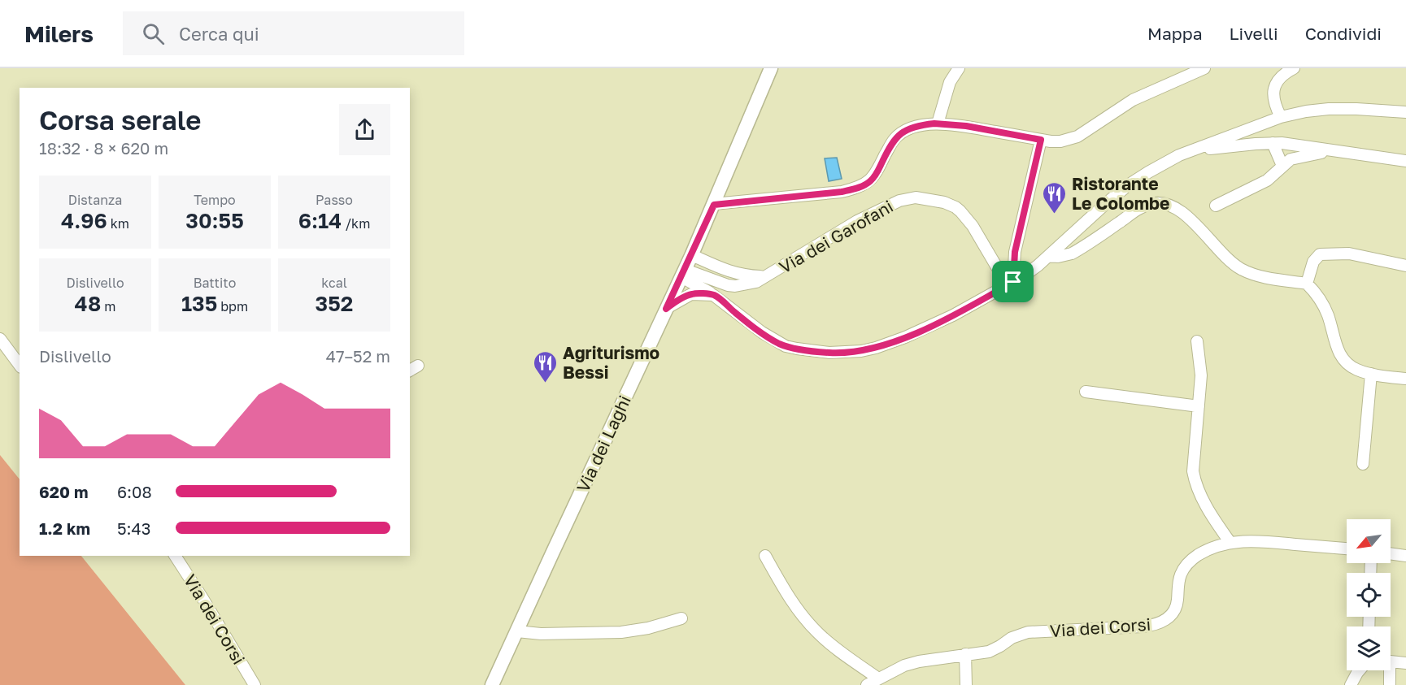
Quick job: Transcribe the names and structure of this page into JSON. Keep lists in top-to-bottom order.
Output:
{
  "streets": {
    "main road": ["Via dei Laghi"],
    "street": ["Via dei Garofani", "Via dei Corsi"]
  },
  "crossings": [
    ["Via dei Garofani", "Via dei Laghi"]
  ],
  "places": {
    "restaurant": ["Ristorante Le Colombe", "Agriturismo Bessi"]
  },
  "north": "bottom left",
  "page": {
    "header": "Milers",
    "search": "Cerca qui",
    "nav": ["Mappa", "Livelli", "Condividi"],
    "heading": ["Corsa serale", "18:32 · 8 × 620 m"],
    "stats": [
      ["Distanza", "4.96 km"],
      ["Tempo", "30:55"],
      ["Passo", "6:14 /km"],
      ["Dislivello", "48 m"],
      ["Battito", "135 bpm"],
      ["kcal", "352"]
    ],
    "chart": ["Dislivello", "47–52 m"],
    "list": [
      {
        "name": "620 m",
        "note": "6:08"
      },
      {
        "name": "1.2 km",
        "note": "5:43"
      }
    ]
  }
}
